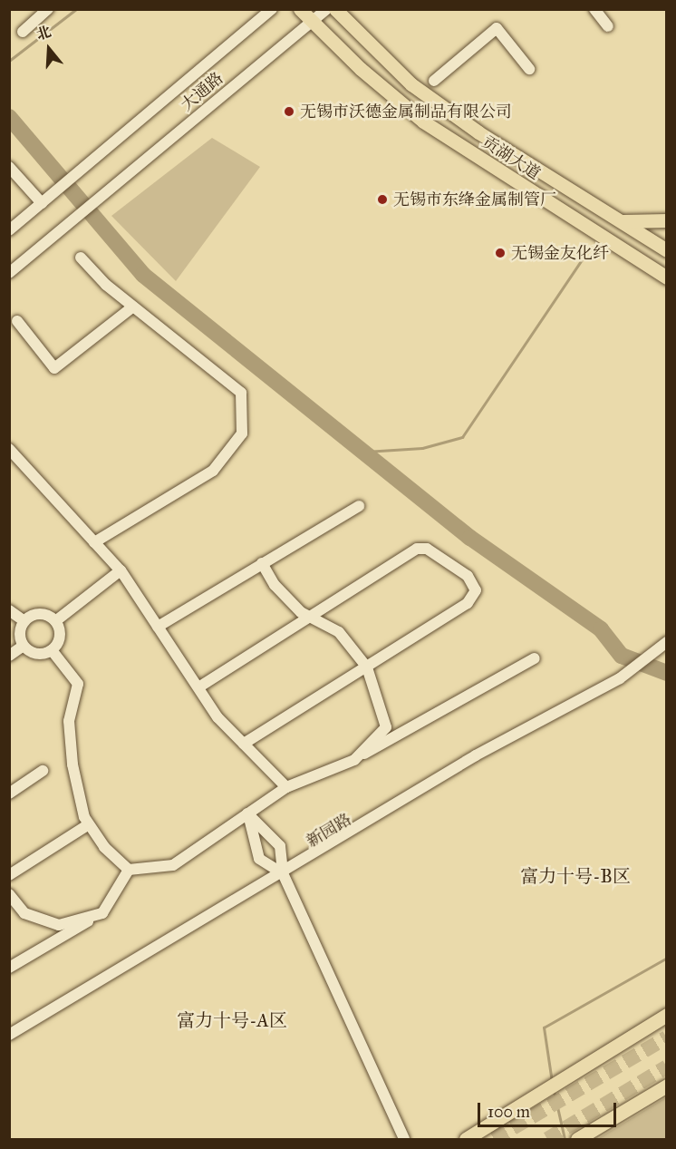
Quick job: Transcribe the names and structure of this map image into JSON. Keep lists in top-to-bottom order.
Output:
{
  "streets": {
    "main road": ["贡湖大道"],
    "street": ["大通路", "新园路"]
  },
  "crossings": [
    ["大通路", "贡湖大道"]
  ],
  "districts": ["富力十号-B区", "富力十号-A区"],
  "places": ["无锡市沃德金属制品有限公司", "无锡市东绛金属制管厂", "无锡金友化纤"],
  "scale_bar": "100 m",
  "north": "top"
}
